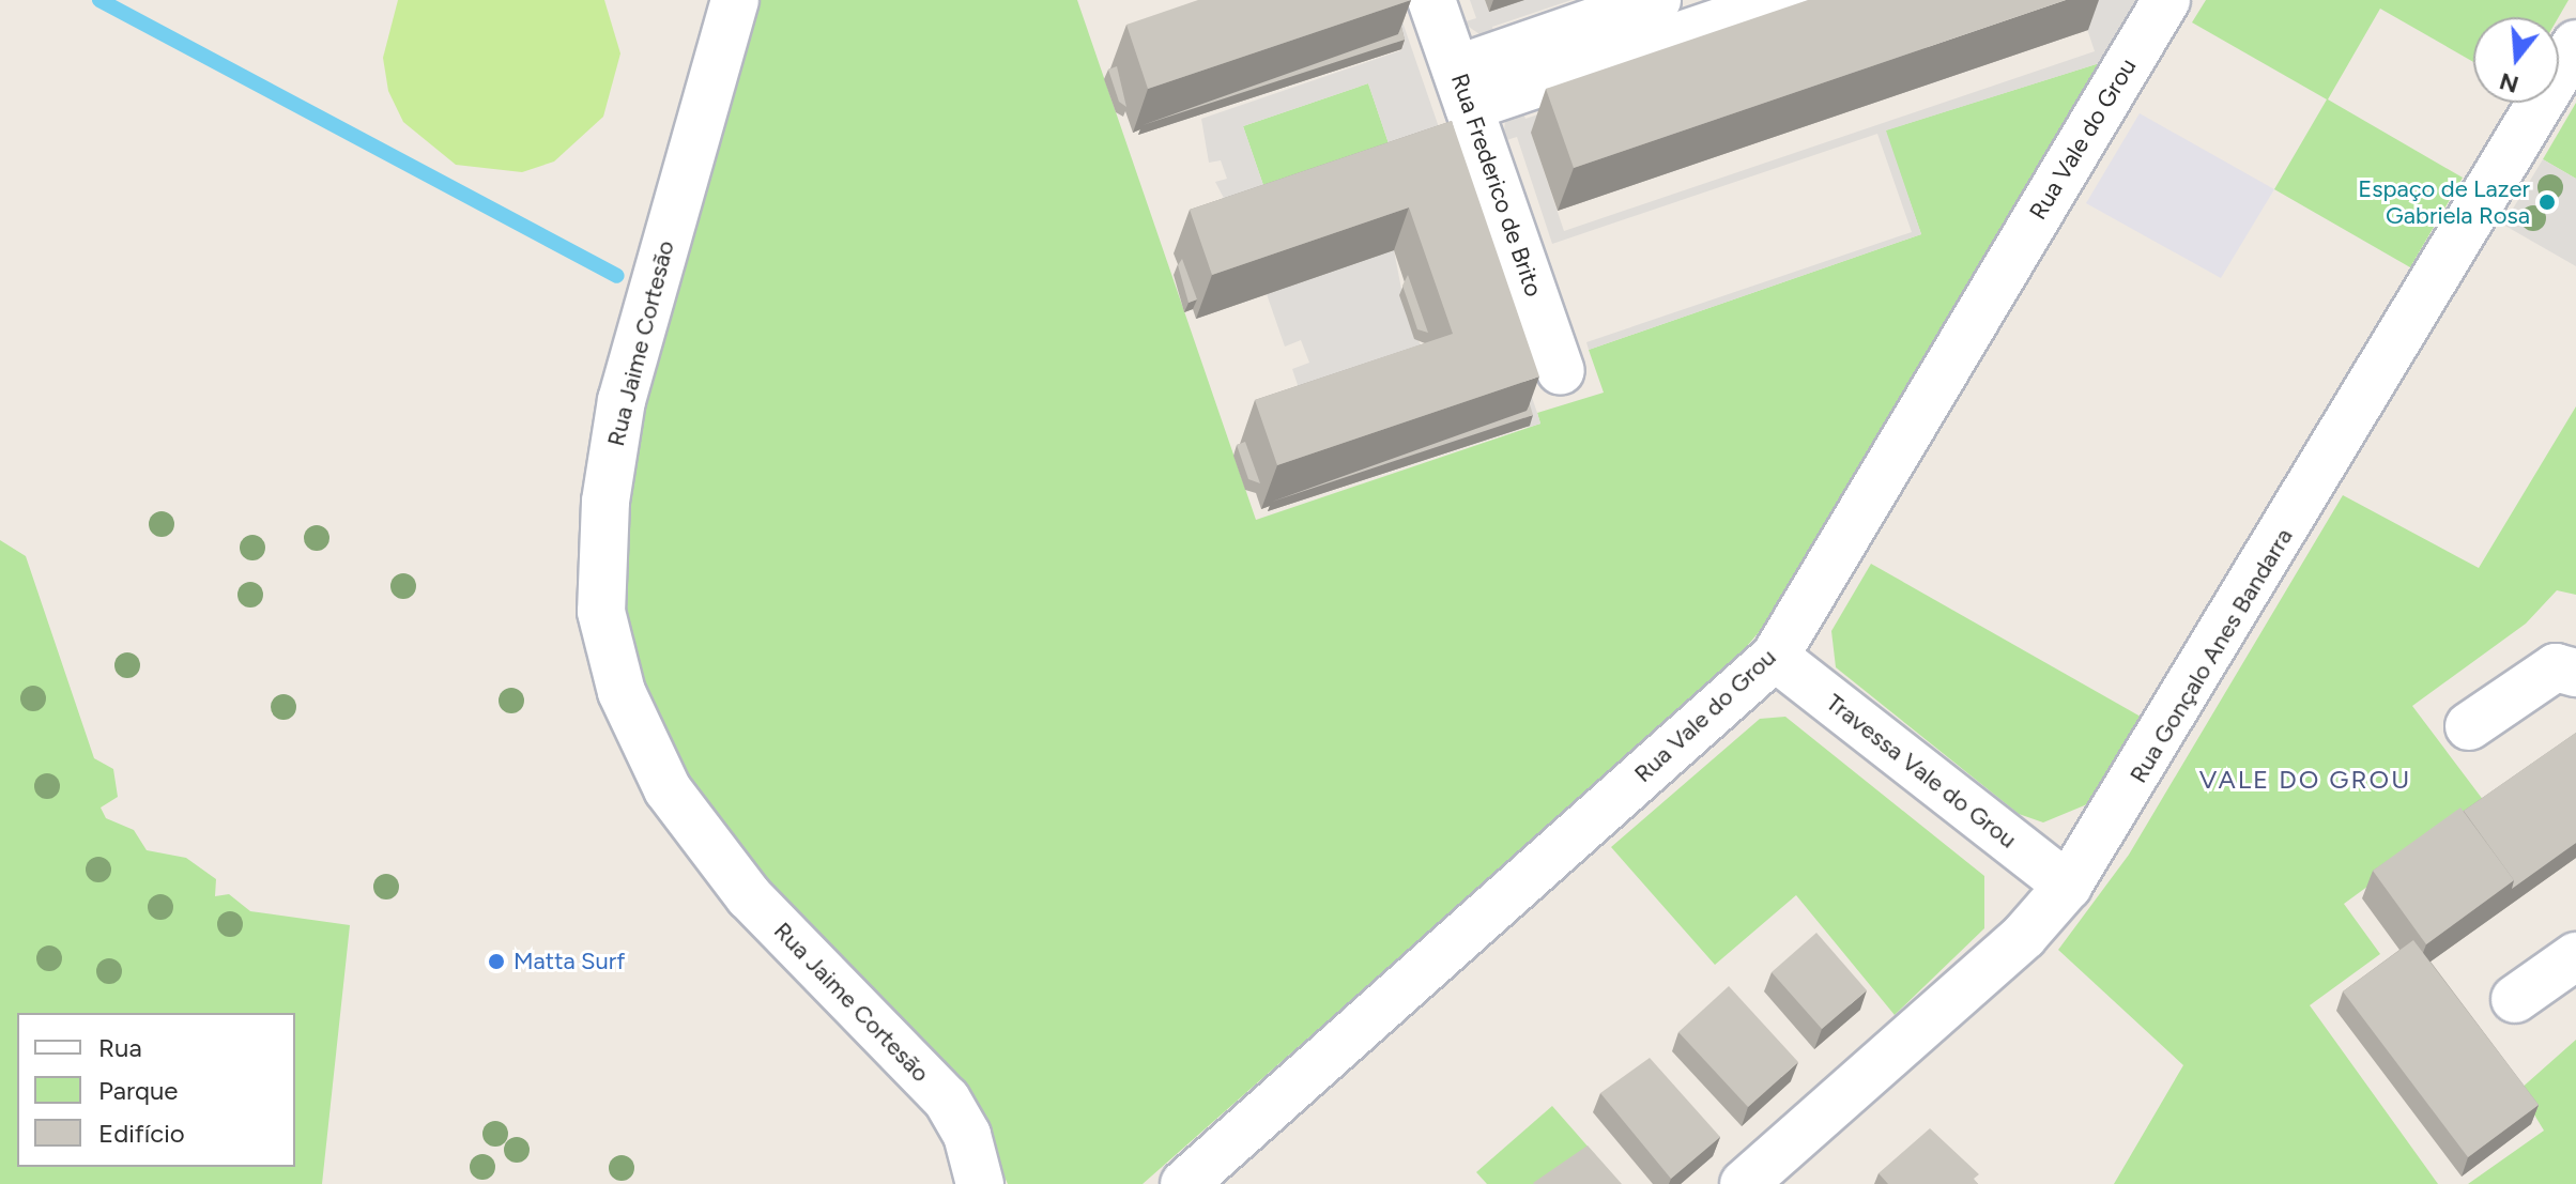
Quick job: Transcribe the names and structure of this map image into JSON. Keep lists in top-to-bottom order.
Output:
{
  "streets": {
    "street": [
      "Rua Vale do Grou",
      "Rua Frederico de Brito",
      "Rua Jaime Cortesão",
      "Rua Gonçalo Anes Bandarra",
      "Travessa Vale do Grou"
    ]
  },
  "crossings": [
    ["Rua Vale do Grou", "Travessa Vale do Grou"],
    ["Rua Gonçalo Anes Bandarra", "Travessa Vale do Grou"]
  ],
  "districts": ["VALE DO GROU"],
  "places": ["Espaço de Lazer Gabriela Rosa", "Matta Surf"],
  "legend": ["Rua", "Parque", "Edifício"],
  "north": "bottom"
}
